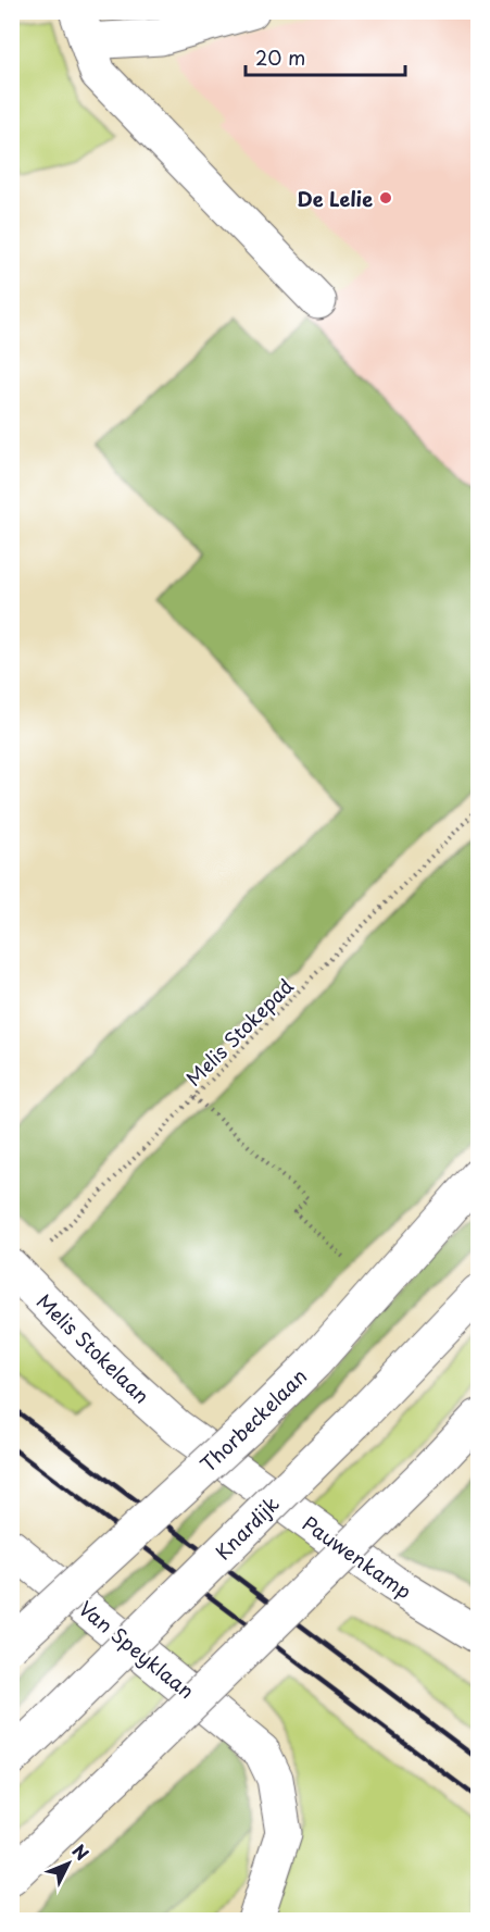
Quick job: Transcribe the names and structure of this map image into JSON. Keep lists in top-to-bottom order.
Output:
{
  "streets": {
    "street": [
      "Melis Stokelaan",
      "Thorbeckelaan",
      "Knardijk",
      "Pauwenkamp",
      "Van Speyklaan"
    ],
    "path": ["Melis Stokepad"]
  },
  "crossings": [
    ["Melis Stokepad", "Melis Stokelaan"],
    ["Melis Stokelaan", "Pauwenkamp"]
  ],
  "places": ["De Lelie"],
  "scale_bar": "20 m",
  "north": "top right"
}
